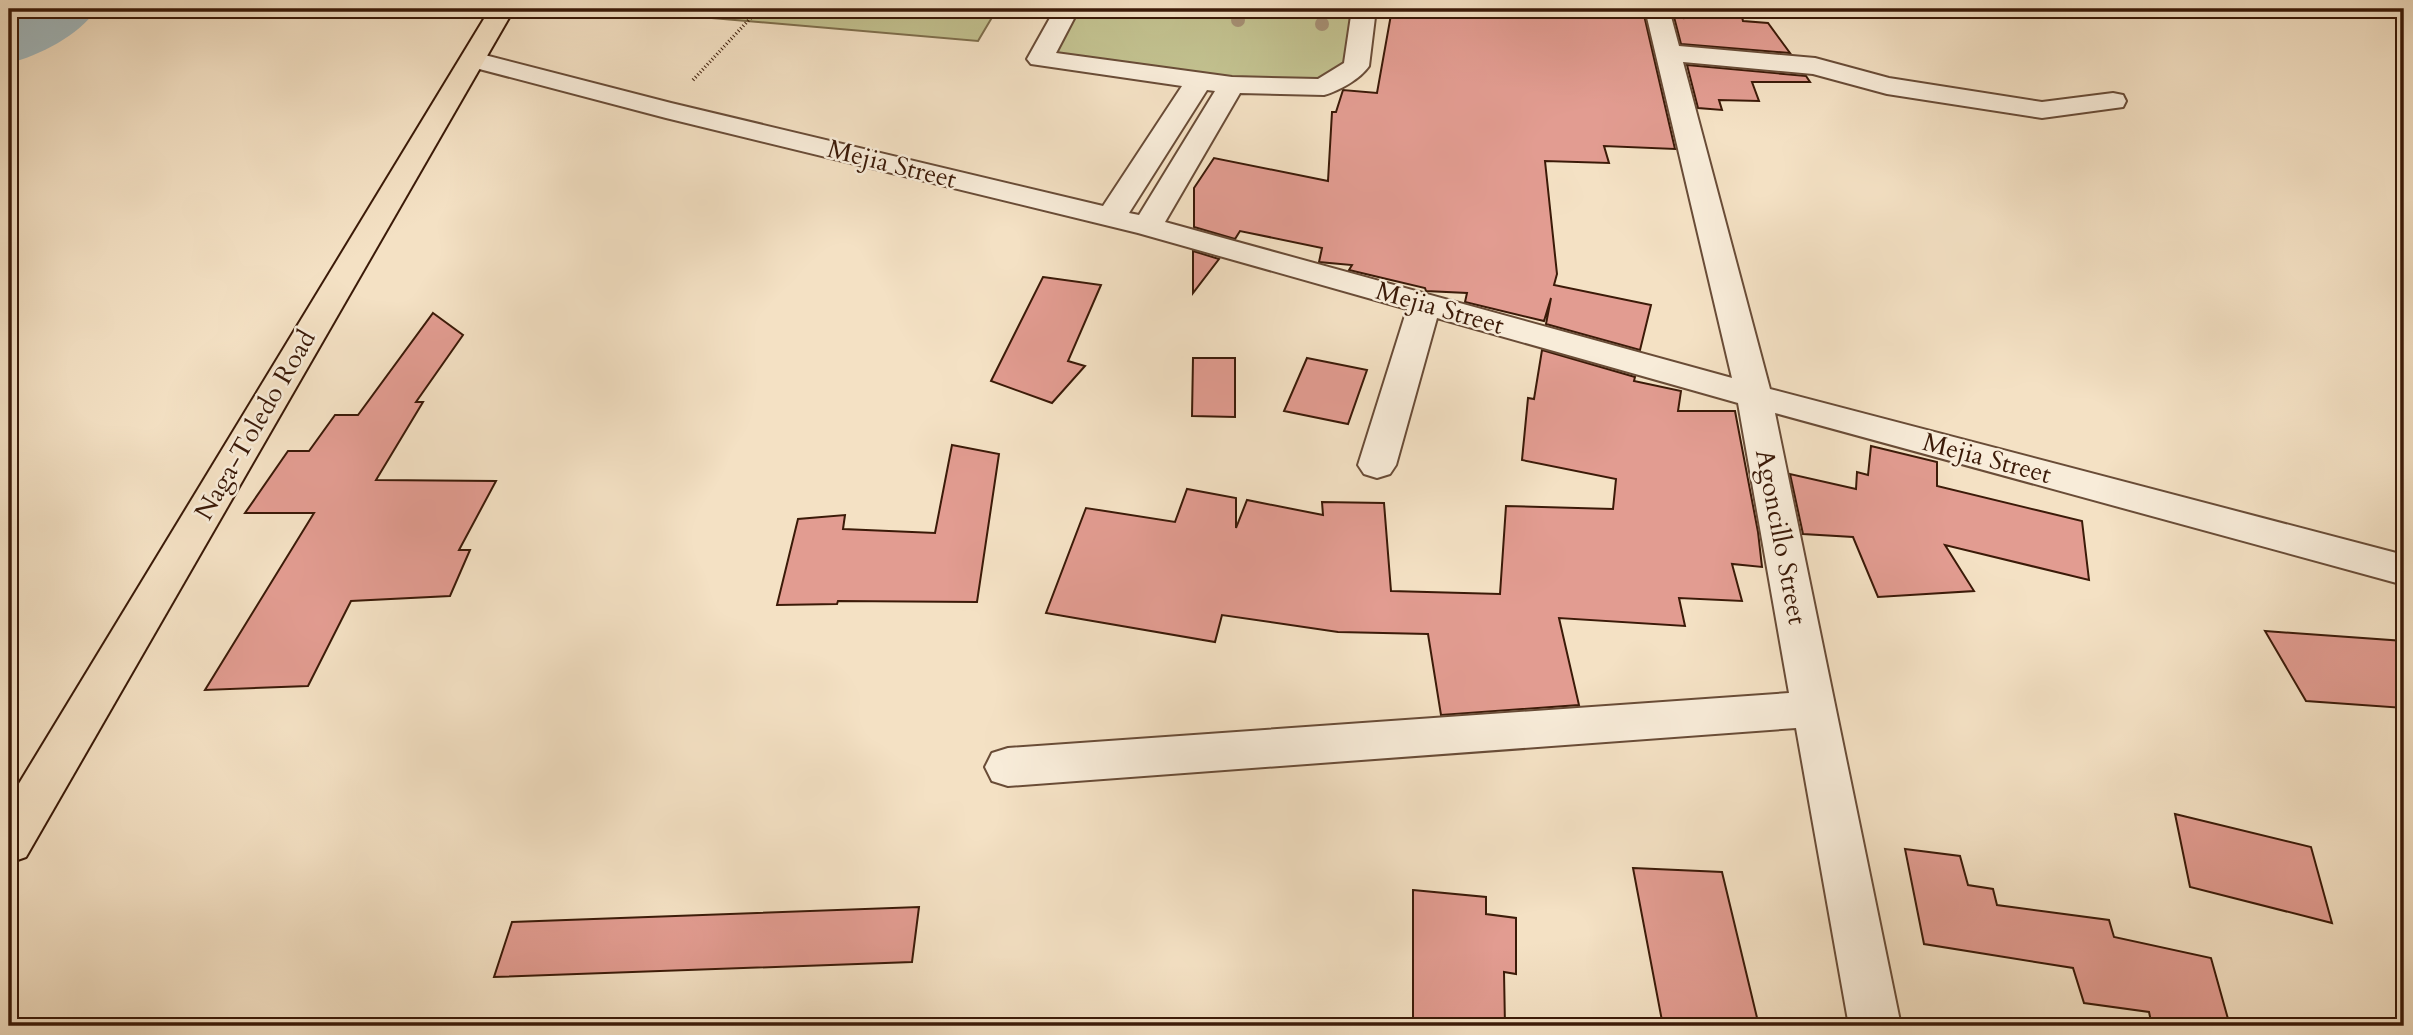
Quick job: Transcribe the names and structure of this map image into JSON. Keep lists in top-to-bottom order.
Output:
{
  "streets": {
    "highway": ["Naga-Toledo Road"],
    "street": ["Mejia Street", "Agoncillo Street"]
  },
  "crossings": [
    ["Mejia Street", "Naga-Toledo Road"],
    ["Mejia Street", "Agoncillo Street"]
  ]
}
